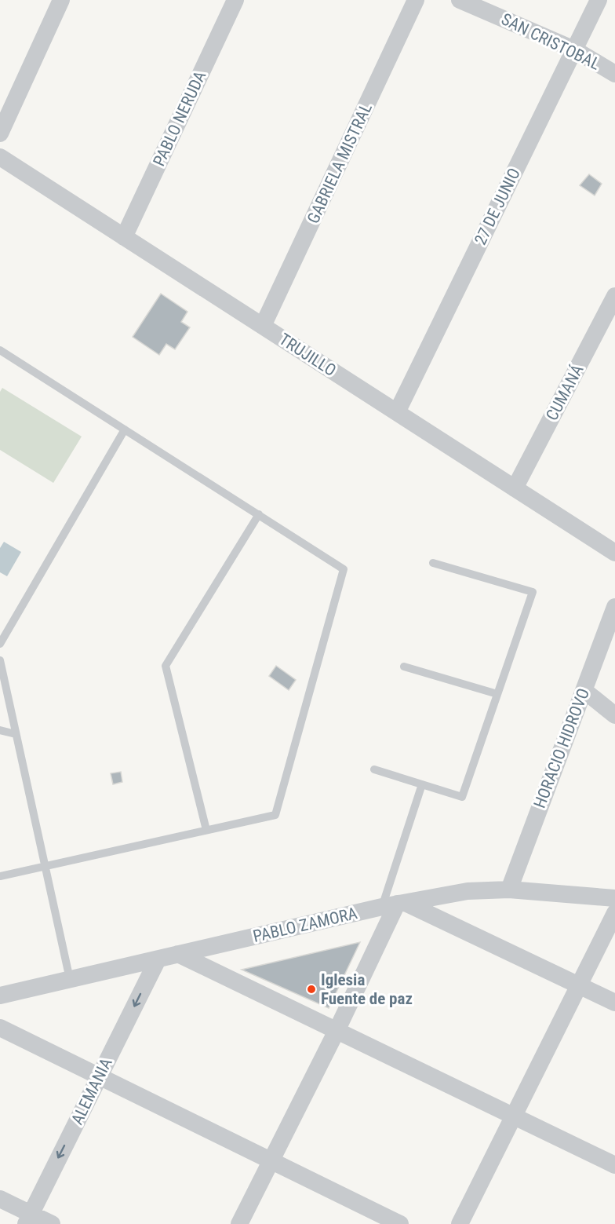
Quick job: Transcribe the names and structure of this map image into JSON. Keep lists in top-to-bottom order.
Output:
{
  "streets": {
    "street": [
      "SAN CRISTOBAL",
      "PABLO NERUDA",
      "GABRIELA MISTRAL",
      "27 DE JUNIO",
      "TRUJILLO",
      "CUMANÁ",
      "HORACIO HIDROVO",
      "PABLO ZAMORA",
      "ALEMANIA"
    ]
  },
  "crossings": [
    ["SAN CRISTOBAL", "27 DE JUNIO"],
    ["PABLO NERUDA", "TRUJILLO"],
    ["GABRIELA MISTRAL", "TRUJILLO"],
    ["27 DE JUNIO", "TRUJILLO"],
    ["TRUJILLO", "CUMANÁ"],
    ["HORACIO HIDROVO", "PABLO ZAMORA"],
    ["PABLO ZAMORA", "ALEMANIA"]
  ],
  "one_way": ["ALEMANIA"],
  "places": ["Iglesia Fuente de paz"]
}
